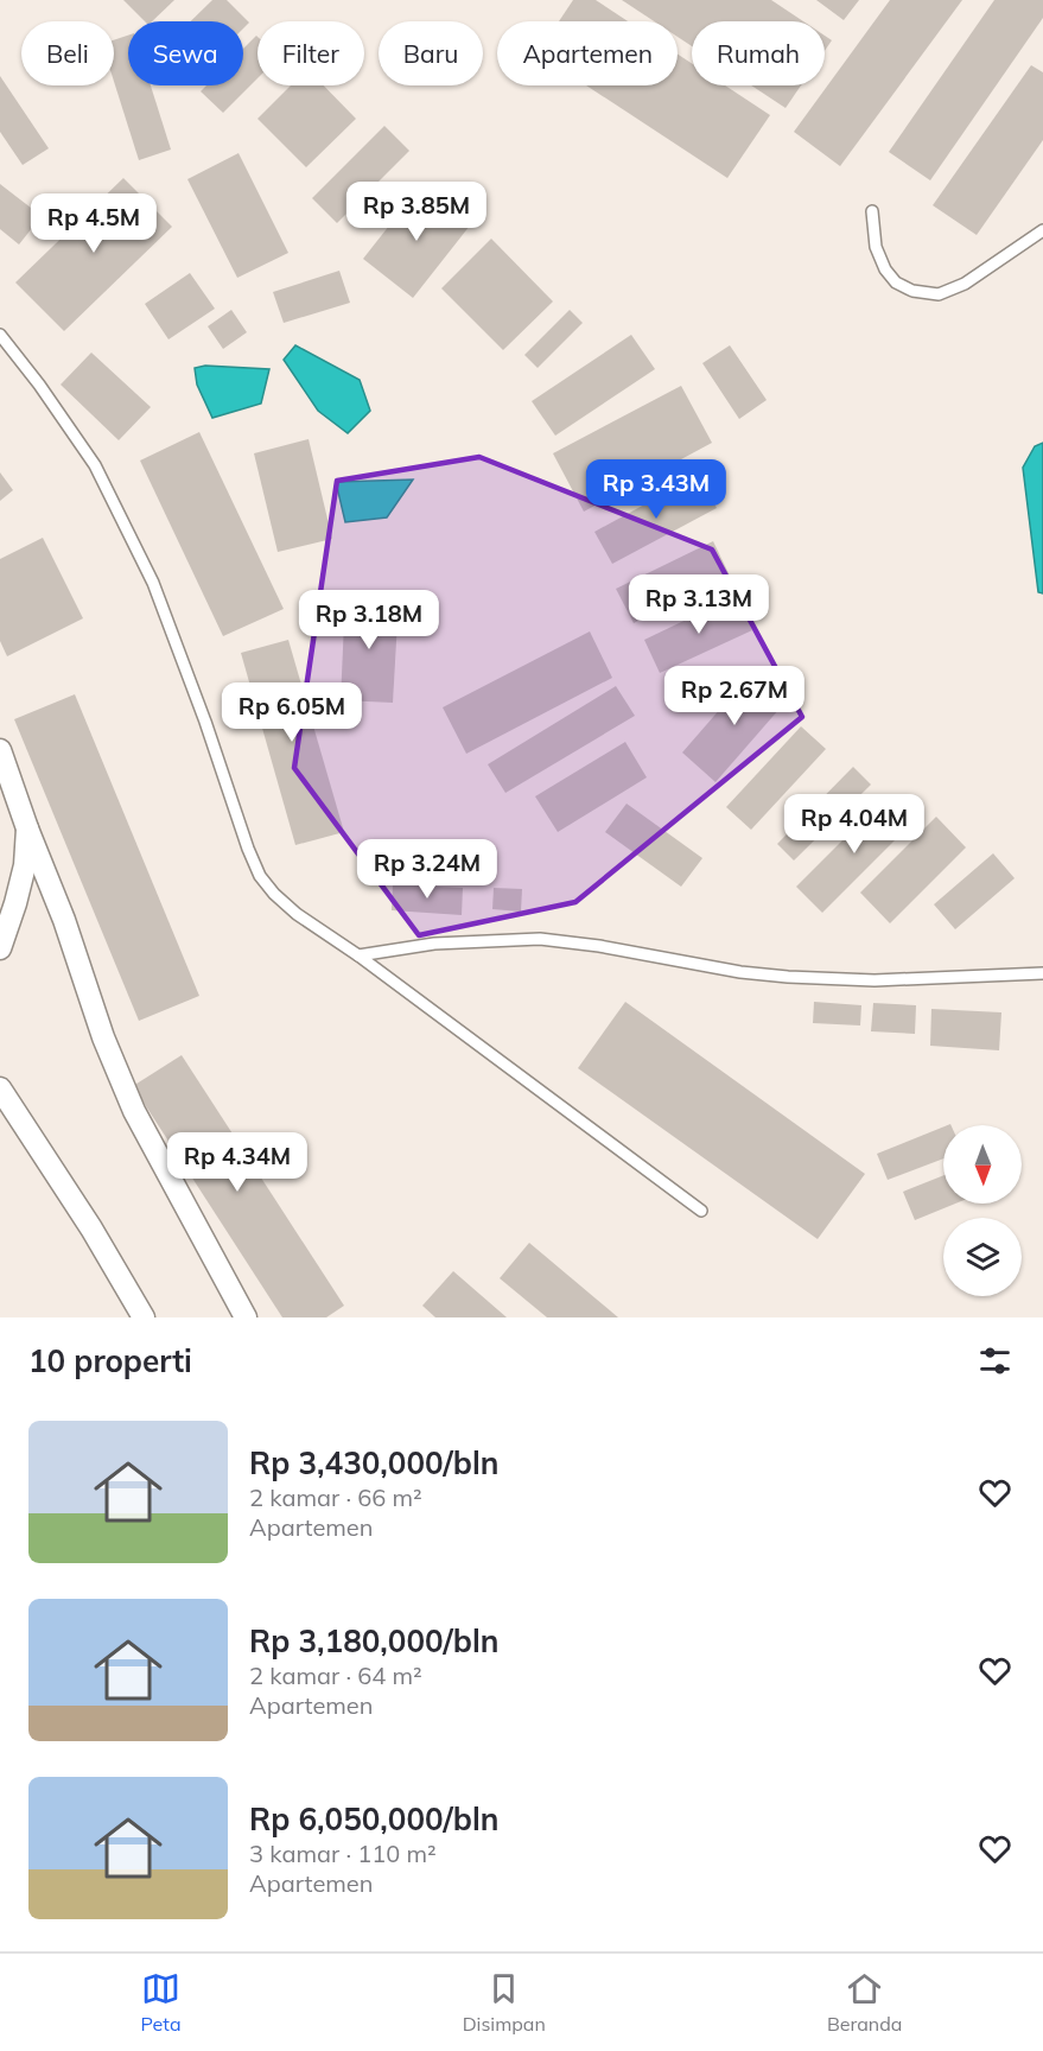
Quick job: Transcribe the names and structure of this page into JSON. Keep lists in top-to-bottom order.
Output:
{
  "north": "bottom",
  "page": {
    "chip": [
      "Beli",
      "Sewa",
      "Filter",
      "Baru",
      "Apartemen",
      "Rumah"
    ],
    "price": [
      "Rp 3.85M",
      "Rp 4.5M",
      "Rp 3.43M",
      "Rp 3.13M",
      "Rp 3.18M",
      "Rp 2.67M",
      "Rp 6.05M",
      "Rp 4.04M",
      "Rp 3.24M",
      "Rp 4.34M"
    ],
    "heading": "10 properti",
    "list": [
      {
        "name": "Rp 3,430,000/bln",
        "note": "2 kamar · 66 m² · Apartemen"
      },
      {
        "name": "Rp 3,180,000/bln",
        "note": "2 kamar · 64 m² · Apartemen"
      },
      {
        "name": "Rp 6,050,000/bln",
        "note": "3 kamar · 110 m² · Apartemen"
      }
    ],
    "tabs": ["Peta", "Disimpan", "Beranda"]
  }
}
